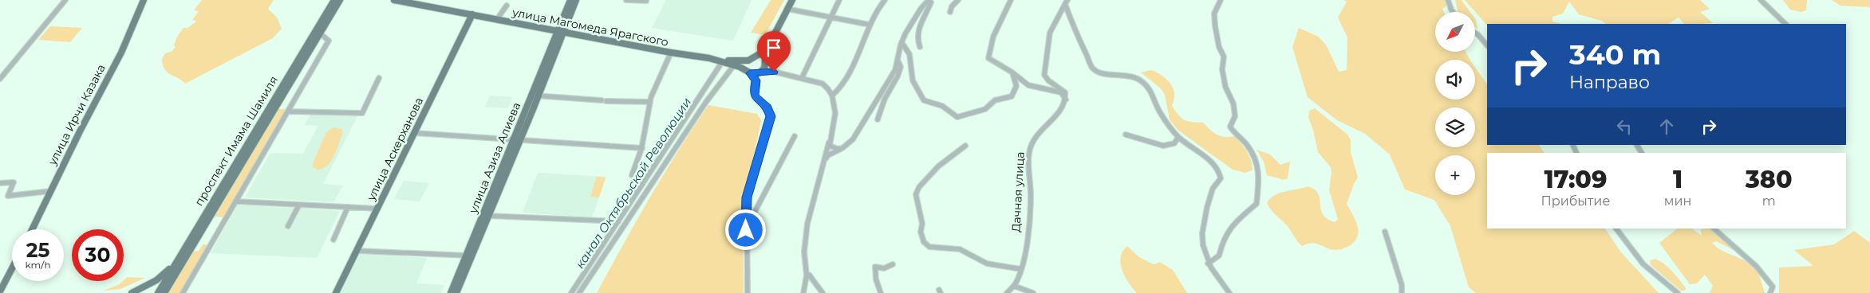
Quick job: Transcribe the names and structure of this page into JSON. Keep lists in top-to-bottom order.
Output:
{
  "streets": {
    "main road": [
      "улица Магомеда Ярагского",
      "улица Ирчи Казака",
      "проспект Имама Шамиля",
      "улица Аскерханова",
      "улица Азиза Алиева"
    ],
    "street": ["Дачная улица"]
  },
  "crossings": [
    ["улица Магомеда Ярагского", "улица Аскерханова"],
    ["улица Магомеда Ярагского", "улица Азиза Алиева"]
  ],
  "water": ["канал Октябрьской Революции"],
  "north": "bottom left",
  "page": {
    "map_buttons": "+",
    "turn": ["340 m", "Направо"],
    "eta": [
      "17:09",
      "Прибытие",
      "1",
      "мин",
      "380",
      "m"
    ],
    "speed": "25 km/h",
    "limit": "30"
  }
}
